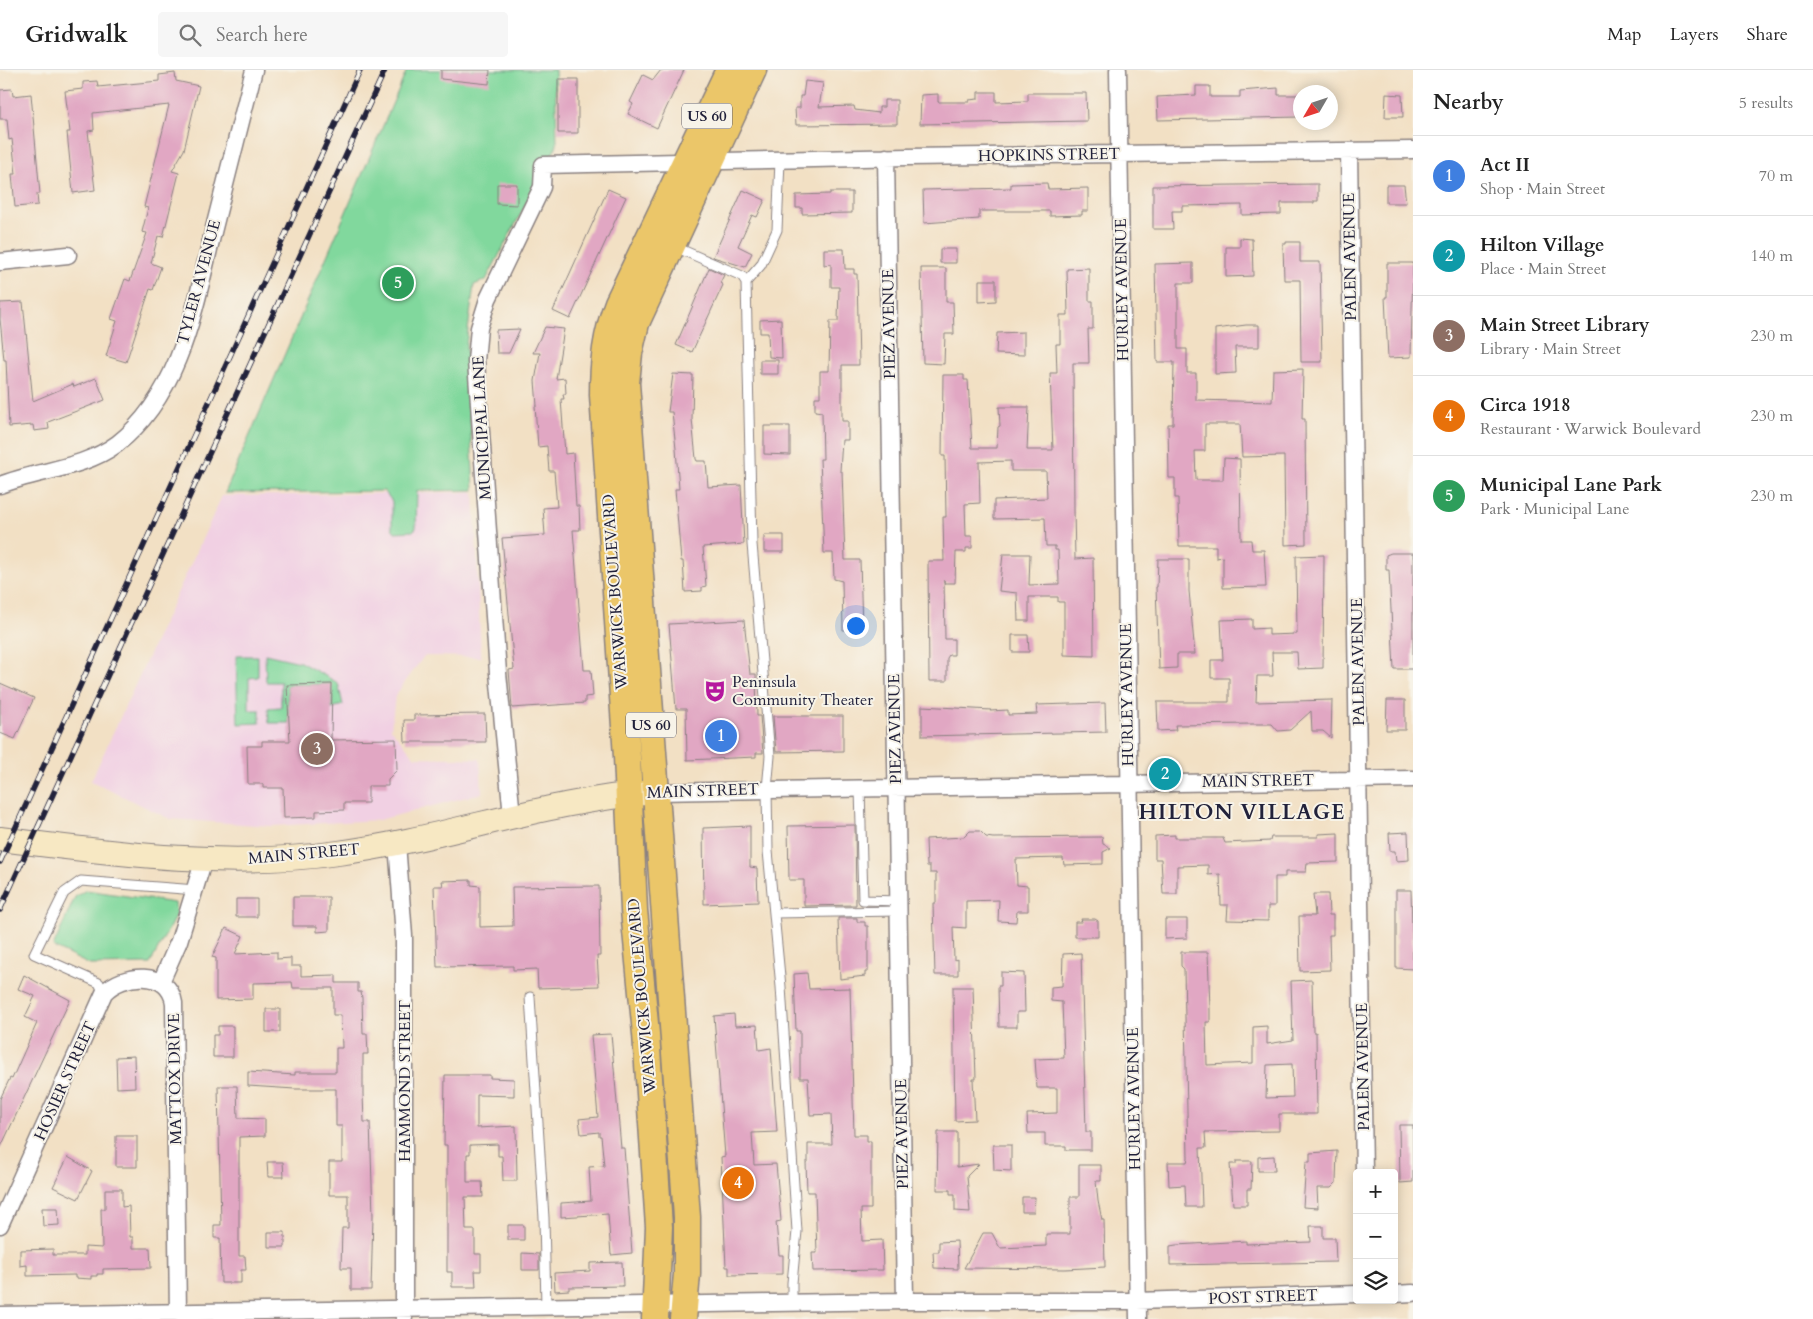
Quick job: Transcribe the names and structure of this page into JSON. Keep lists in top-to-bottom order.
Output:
{
  "streets": {
    "main road": ["US 60", "WARWICK BOULEVARD", "MAIN STREET"],
    "street": [
      "HOPKINS STREET",
      "PALEN AVENUE",
      "TYLER AVENUE",
      "HURLEY AVENUE",
      "PIEZ AVENUE",
      "MUNICIPAL LANE",
      "MATTOX DRIVE",
      "HOSIER STREET",
      "HAMMOND STREET",
      "POST STREET"
    ]
  },
  "crossings": [
    ["HOPKINS STREET", "PALEN AVENUE"],
    ["HOPKINS STREET", "HURLEY AVENUE"],
    ["HOPKINS STREET", "PIEZ AVENUE"],
    ["HOPKINS STREET", "MUNICIPAL LANE"],
    ["HOPKINS STREET", "WARWICK BOULEVARD"],
    ["PALEN AVENUE", "MAIN STREET"],
    ["HURLEY AVENUE", "MAIN STREET"],
    ["HURLEY AVENUE", "POST STREET"],
    ["PIEZ AVENUE", "MAIN STREET"],
    ["PIEZ AVENUE", "POST STREET"],
    ["MUNICIPAL LANE", "WARWICK BOULEVARD"],
    ["MUNICIPAL LANE", "MAIN STREET"],
    ["WARWICK BOULEVARD", "MAIN STREET"],
    ["WARWICK BOULEVARD", "POST STREET"],
    ["MAIN STREET", "HAMMOND STREET"],
    ["MATTOX DRIVE", "POST STREET"],
    ["HAMMOND STREET", "POST STREET"]
  ],
  "districts": ["HILTON VILLAGE"],
  "places": {
    "theatre": ["Peninsula Community Theater"]
  },
  "north": "bottom left",
  "page": {
    "header": "Gridwalk",
    "search": "Search here",
    "nav": ["Map", "Layers", "Share"],
    "heading": ["Nearby", "5 results"],
    "list": [
      {
        "mark": "1",
        "name": "Act II",
        "note": "Shop · Main Street",
        "value": "70 m"
      },
      {
        "mark": "2",
        "name": "Hilton Village",
        "note": "Place · Main Street",
        "value": "140 m"
      },
      {
        "mark": "3",
        "name": "Main Street Library",
        "note": "Library · Main Street",
        "value": "230 m"
      },
      {
        "mark": "4",
        "name": "Circa 1918",
        "note": "Restaurant · Warwick Boulevard",
        "value": "230 m"
      },
      {
        "mark": "5",
        "name": "Municipal Lane Park",
        "note": "Park · Municipal Lane",
        "value": "230 m"
      }
    ],
    "pins": [
      "5",
      "1",
      "3",
      "2",
      "4"
    ],
    "map_buttons": ["+", "−"]
  }
}
